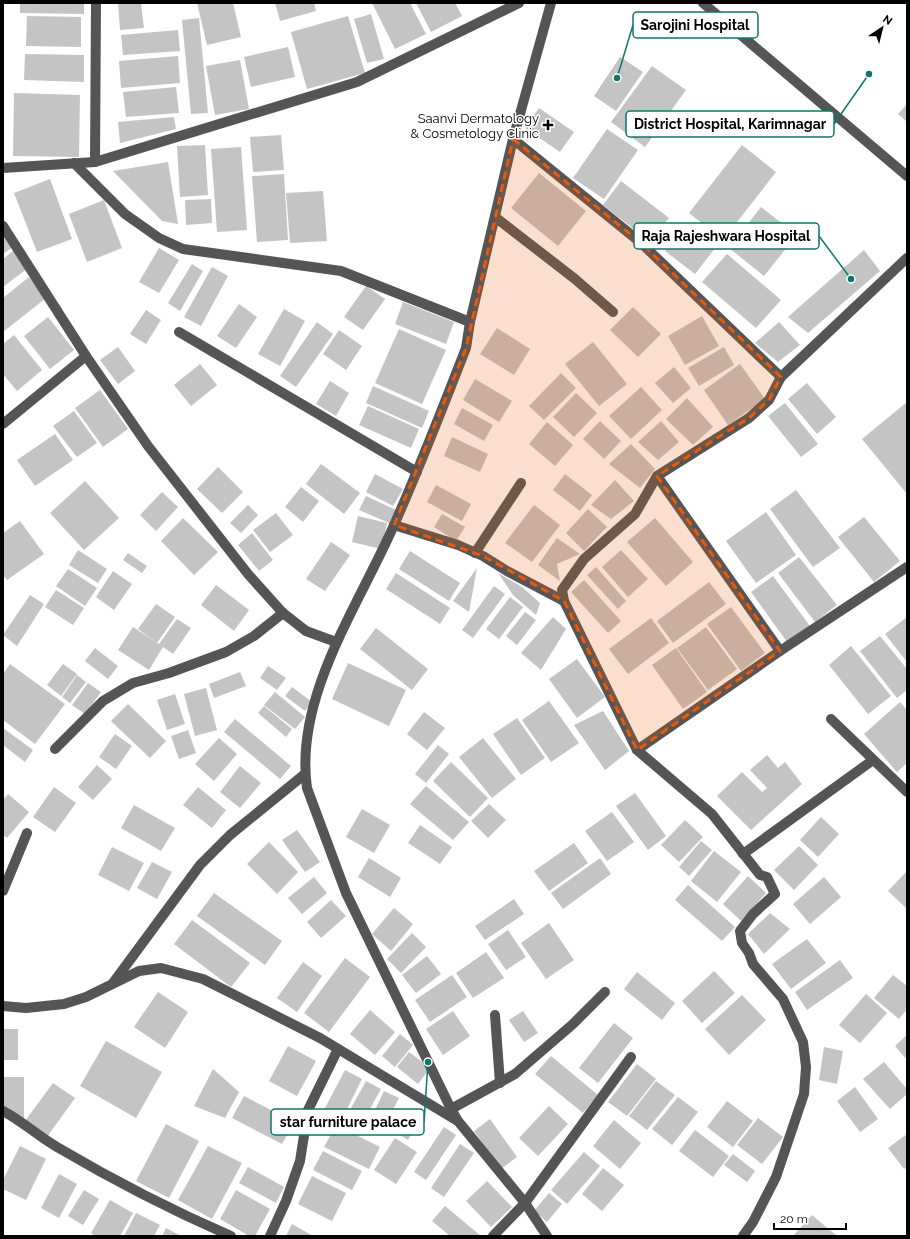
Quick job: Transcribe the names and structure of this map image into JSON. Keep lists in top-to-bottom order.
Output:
{
  "places": {
    "other": [
      "District Hospital, Karimnagar",
      "Sarojini Hospital",
      "Raja Rajeshwara Hospital",
      "star furniture palace"
    ],
    "health": ["Saanvi Dermatology & Cosmetology Clinic"]
  },
  "scale_bar": "20 m",
  "north": "top right"
}
